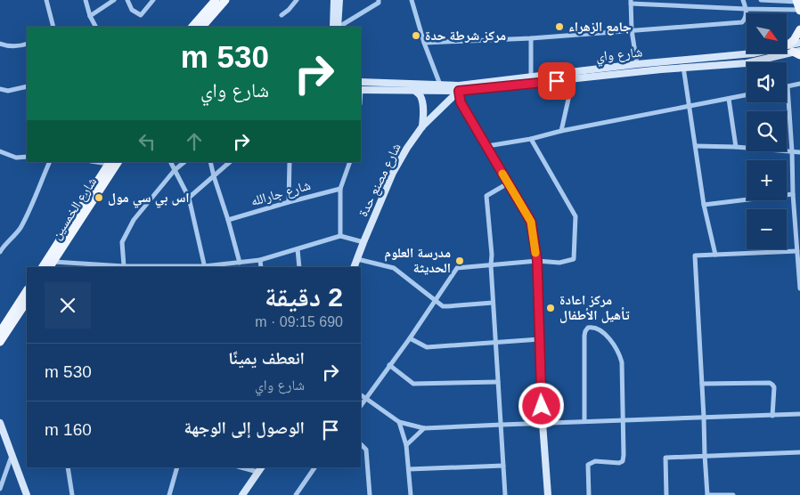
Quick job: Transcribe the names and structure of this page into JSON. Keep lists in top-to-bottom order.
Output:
{
  "streets": {
    "main road": ["شارع الخمسين"],
    "street": ["شارع واي", "شارع مصنع حدة", "شارع جارالله"]
  },
  "crossings": [
    ["شارع واي", "شارع مصنع حدة"]
  ],
  "places": [
    "جامع الزهراء",
    "مركز شرطة حدة",
    "اس بي سي مول",
    "مدرسة العلوم الحديثة",
    "مركز اعادة تأهيل الأطفال"
  ],
  "north": "bottom right",
  "page": {
    "map_buttons": ["+", "−"],
    "turn": ["530 m", "شارع واي"],
    "heading": ["2 دقيقة", "690 m · 09:15"],
    "list": [
      {
        "name": "انعطف يمينًا",
        "note": "شارع واي",
        "value": "530 m"
      },
      {
        "name": "الوصول إلى الوجهة",
        "value": "160 m"
      }
    ]
  }
}
